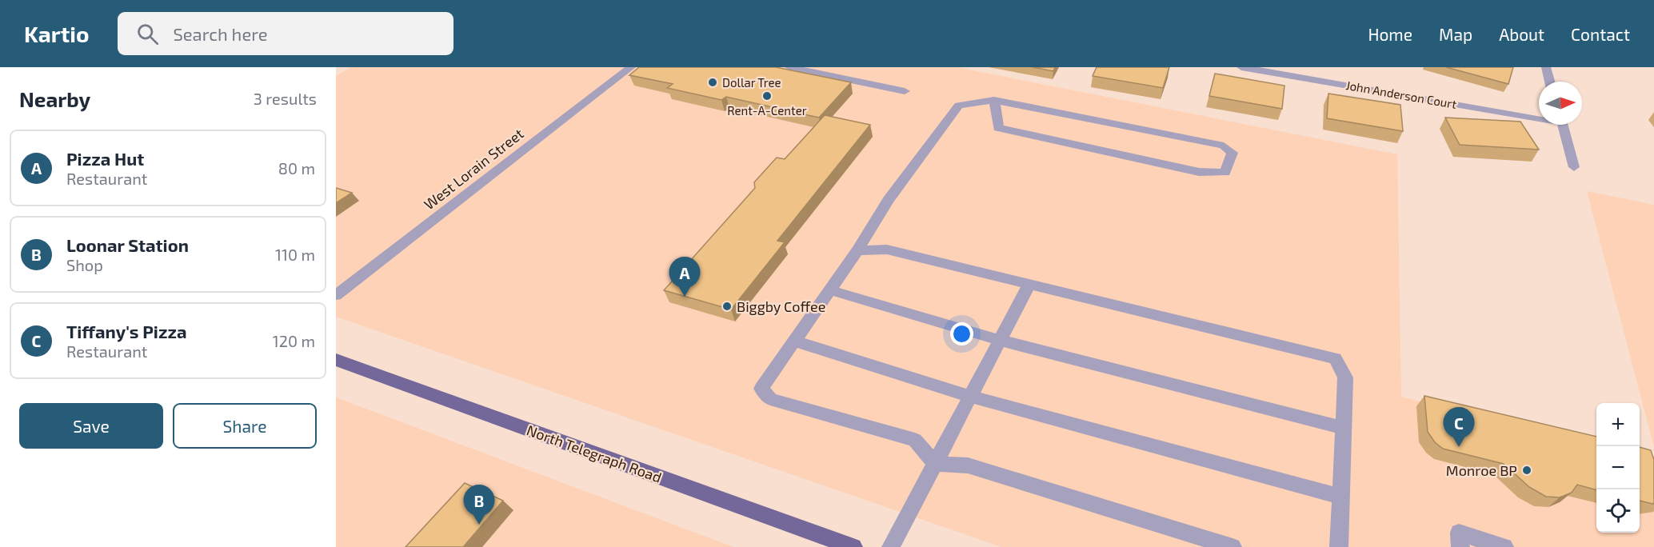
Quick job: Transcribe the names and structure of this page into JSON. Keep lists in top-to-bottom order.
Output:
{
  "streets": {
    "main road": ["North Telegraph Road"],
    "street": ["John Anderson Court", "West Lorain Street"]
  },
  "places": [
    "Dollar Tree",
    "Rent-A-Center",
    "Biggby Coffee",
    "Monroe BP"
  ],
  "north": "right",
  "page": {
    "header": "Kartio",
    "search": "Search here",
    "nav": [
      "Home",
      "Map",
      "About",
      "Contact"
    ],
    "heading": ["Nearby", "3 results"],
    "list": [
      {
        "mark": "A",
        "name": "Pizza Hut",
        "note": "Restaurant",
        "value": "80 m"
      },
      {
        "mark": "B",
        "name": "Loonar Station",
        "note": "Shop",
        "value": "110 m"
      },
      {
        "mark": "C",
        "name": "Tiffany's Pizza",
        "note": "Restaurant",
        "value": "120 m"
      }
    ],
    "pins": ["A", "C", "B"],
    "buttons": ["Save", "Share"],
    "map_buttons": ["+", "−"]
  }
}
